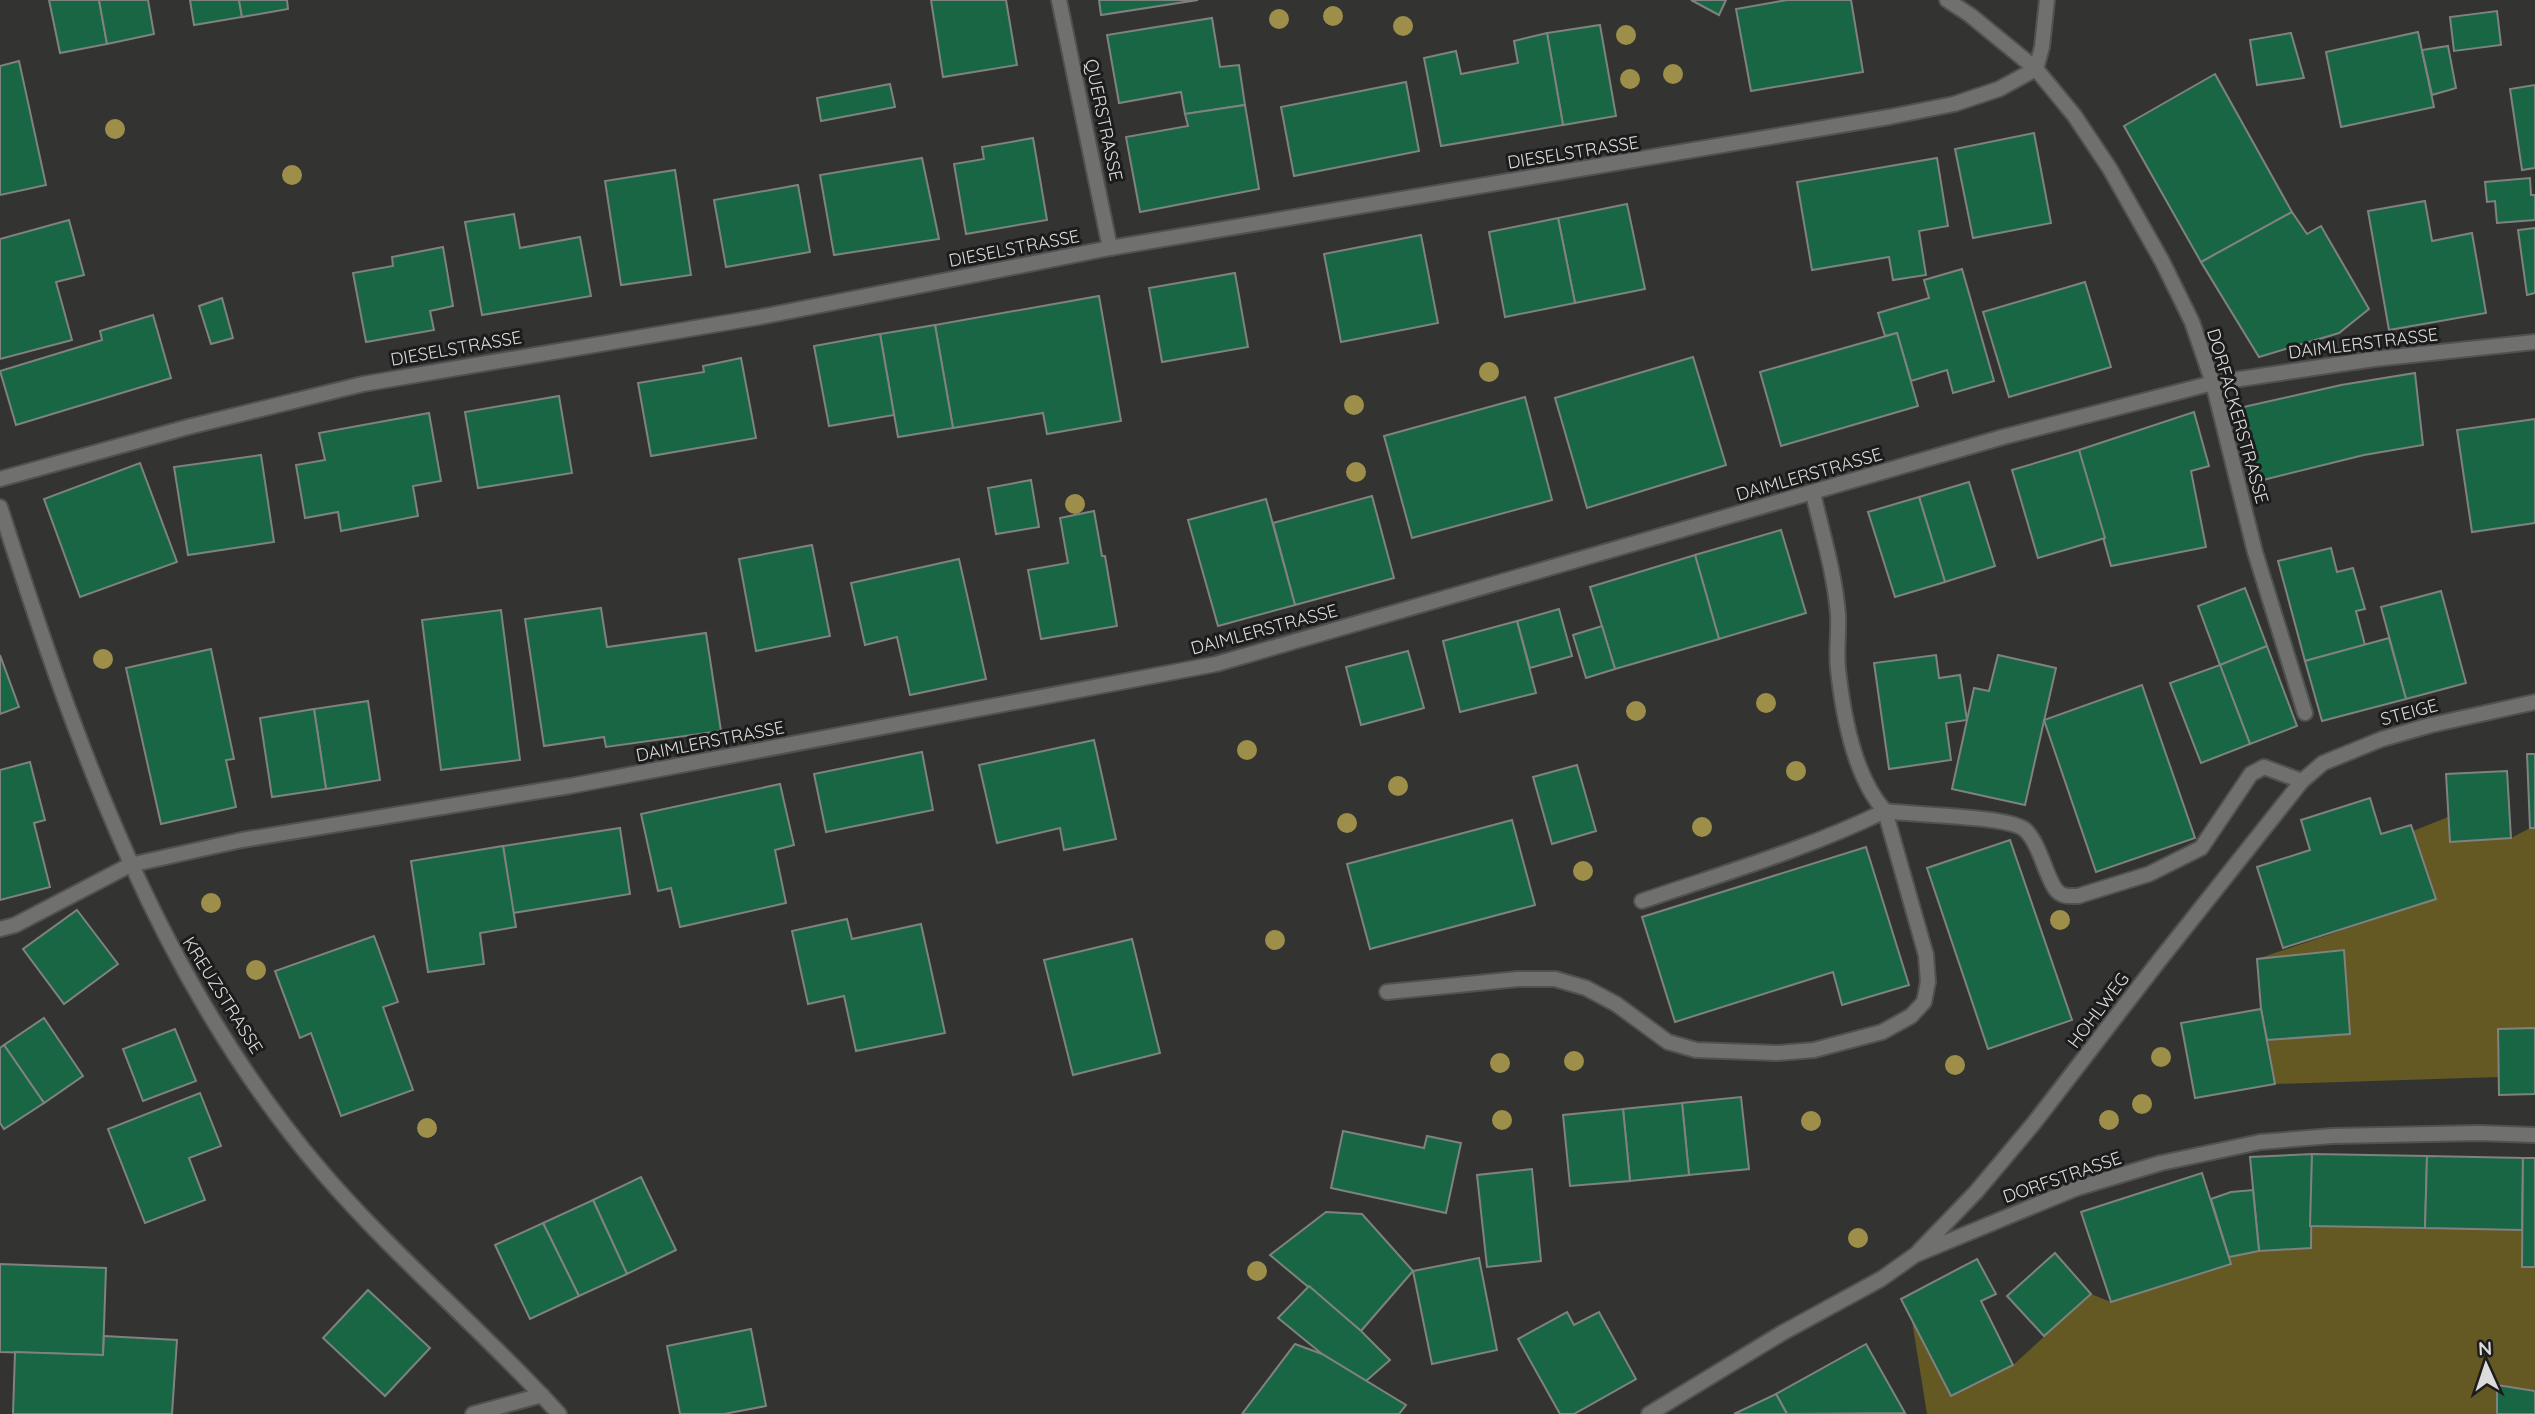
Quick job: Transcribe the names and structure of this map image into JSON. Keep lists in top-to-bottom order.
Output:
{
  "streets": {
    "street": [
      "QUERSTRASSE",
      "DIESELSTRASSE",
      "DAIMLERSTRASSE",
      "DORFACKERSTRASSE",
      "STEIGE",
      "KREUZSTRASSE",
      "HOHLWEG",
      "DORFSTRASSE"
    ]
  },
  "crossings": [
    ["QUERSTRASSE", "DIESELSTRASSE"],
    ["DIESELSTRASSE", "DORFACKERSTRASSE"],
    ["DAIMLERSTRASSE", "DORFACKERSTRASSE"],
    ["DAIMLERSTRASSE", "KREUZSTRASSE"],
    ["STEIGE", "HOHLWEG"],
    ["HOHLWEG", "DORFSTRASSE"]
  ],
  "north": "top"
}
